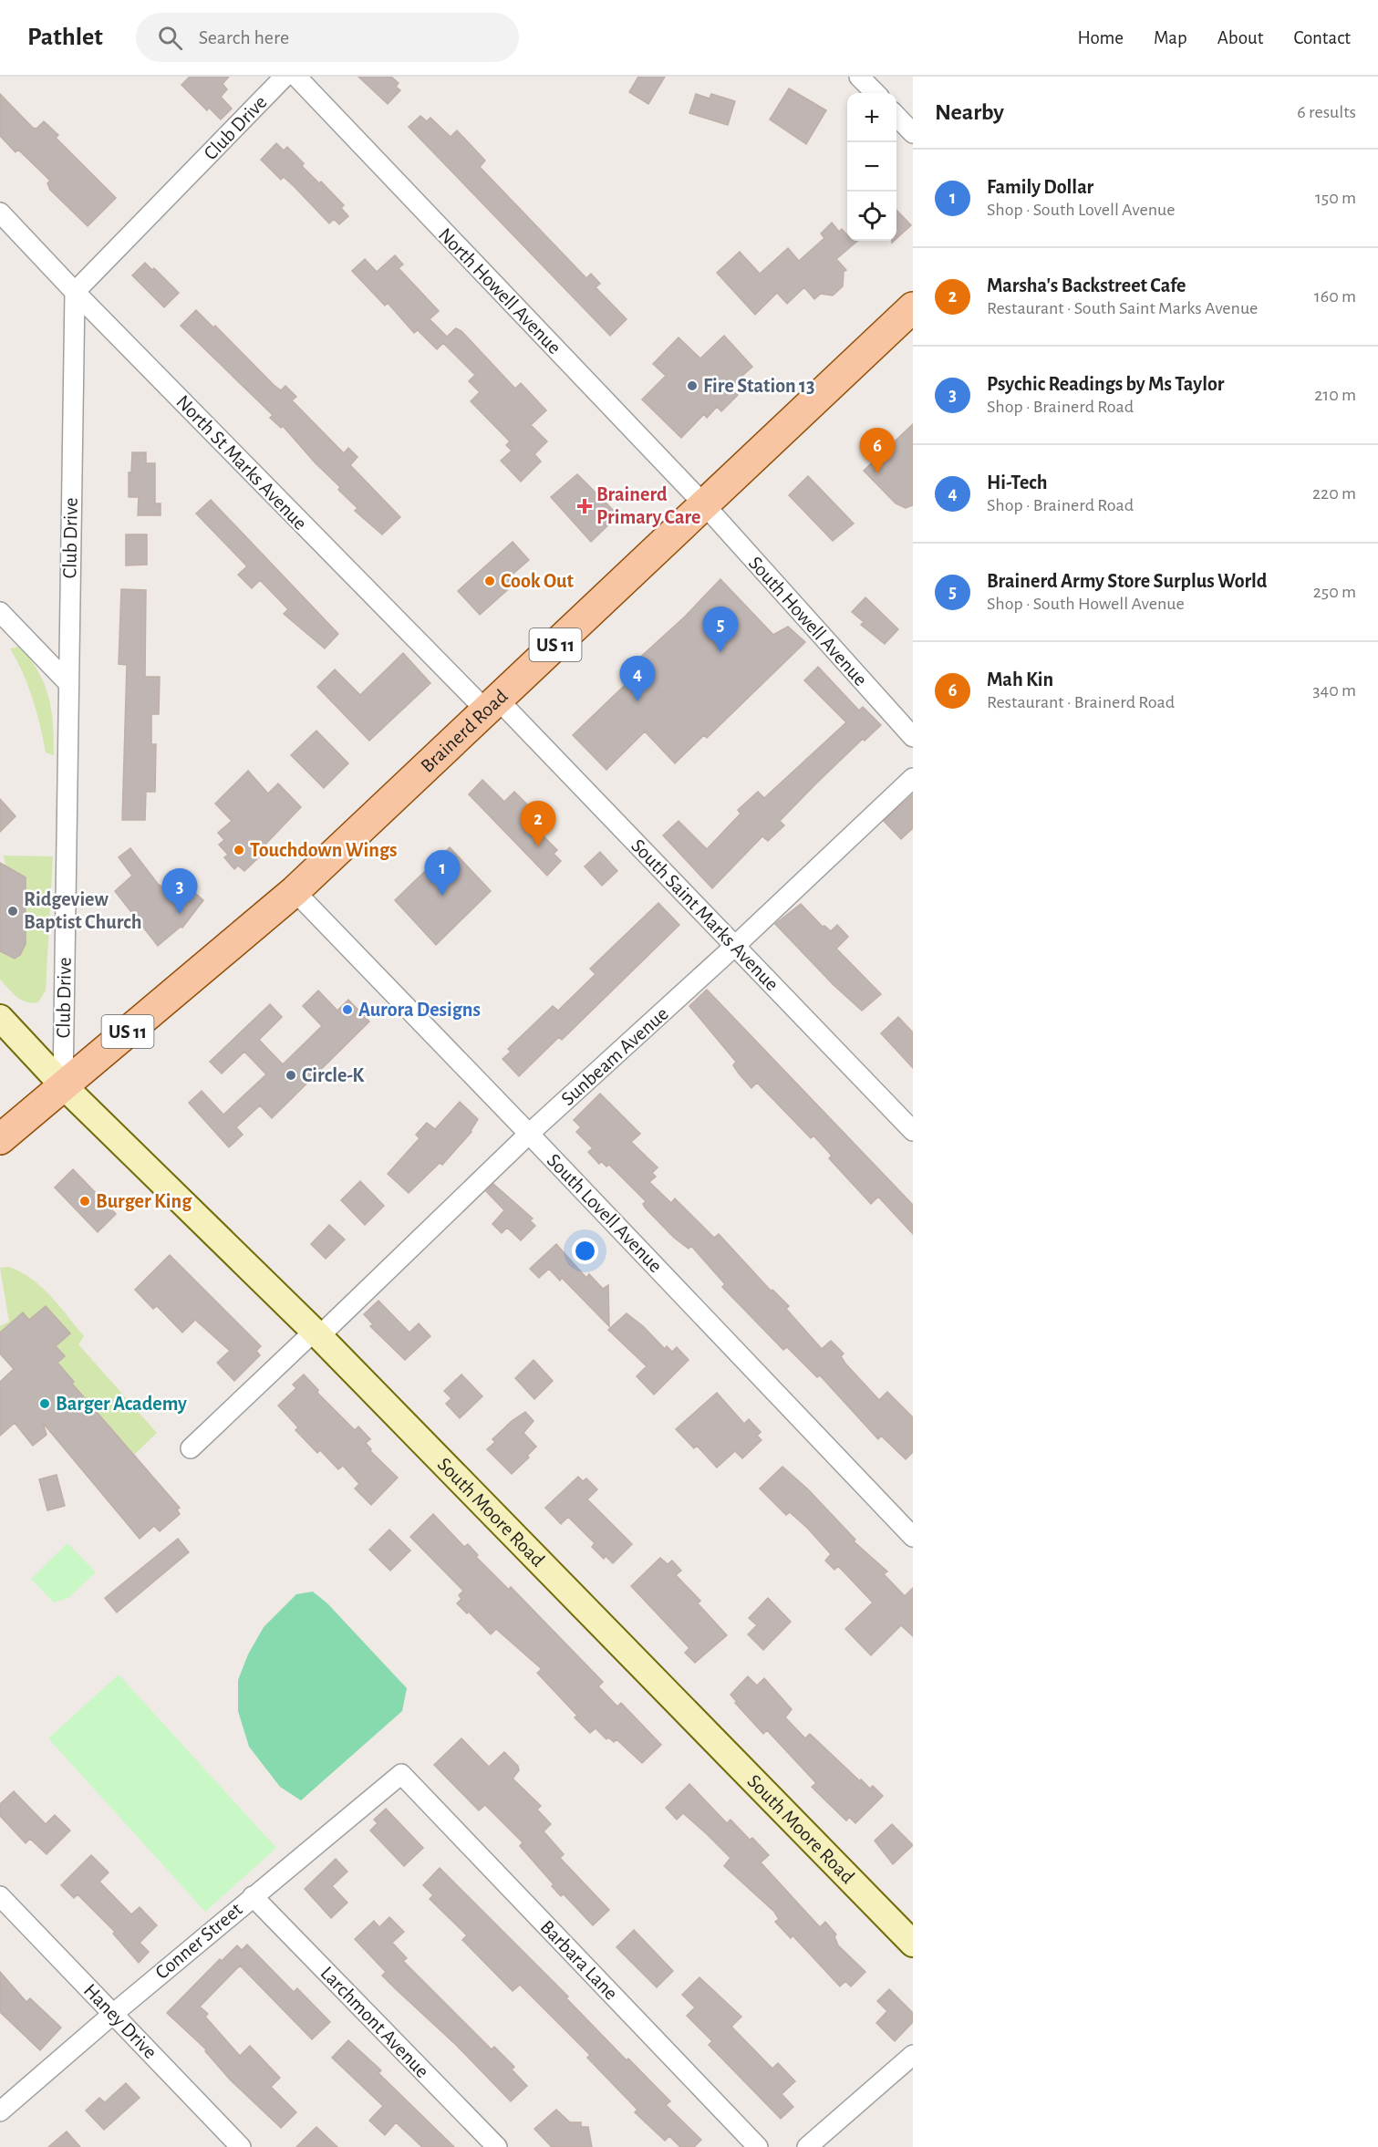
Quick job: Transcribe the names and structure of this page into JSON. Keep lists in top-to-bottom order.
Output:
{
  "streets": {
    "main road": ["US 11", "Brainerd Road", "South Moore Road"],
    "street": [
      "Club Drive",
      "North Howell Avenue",
      "North St Marks Avenue",
      "South Howell Avenue",
      "South Saint Marks Avenue",
      "Sunbeam Avenue",
      "South Lovell Avenue",
      "Conner Street",
      "Barbara Lane",
      "Haney Drive",
      "Larchmont Avenue"
    ]
  },
  "crossings": [
    ["Club Drive", "North St Marks Avenue"],
    ["Club Drive", "Brainerd Road"],
    ["Club Drive", "South Moore Road"],
    ["North Howell Avenue", "South Howell Avenue"],
    ["North Howell Avenue", "Brainerd Road"],
    ["North St Marks Avenue", "Brainerd Road"],
    ["North St Marks Avenue", "South Saint Marks Avenue"],
    ["South Howell Avenue", "Brainerd Road"],
    ["Brainerd Road", "South Saint Marks Avenue"],
    ["Brainerd Road", "South Lovell Avenue"],
    ["Brainerd Road", "South Moore Road"],
    ["South Saint Marks Avenue", "Sunbeam Avenue"],
    ["Sunbeam Avenue", "South Lovell Avenue"],
    ["Sunbeam Avenue", "South Moore Road"],
    ["Conner Street", "Barbara Lane"],
    ["Conner Street", "Haney Drive"],
    ["Conner Street", "Larchmont Avenue"]
  ],
  "places": {
    "other": [
      "Fire Station 13",
      "Cook Out",
      "Touchdown Wings",
      "Ridgeview Baptist Church",
      "Aurora Designs",
      "Circle-K",
      "Burger King",
      "Barger Academy"
    ],
    "health": ["Brainerd Primary Care"]
  },
  "page": {
    "header": "Pathlet",
    "search": "Search here",
    "nav": [
      "Home",
      "Map",
      "About",
      "Contact"
    ],
    "heading": ["Nearby", "6 results"],
    "map_buttons": ["+", "−"],
    "list": [
      {
        "mark": "1",
        "name": "Family Dollar",
        "note": "Shop · South Lovell Avenue",
        "value": "150 m"
      },
      {
        "mark": "2",
        "name": "Marsha's Backstreet Cafe",
        "note": "Restaurant · South Saint Marks Avenue",
        "value": "160 m"
      },
      {
        "mark": "3",
        "name": "Psychic Readings by Ms Taylor",
        "note": "Shop · Brainerd Road",
        "value": "210 m"
      },
      {
        "mark": "4",
        "name": "Hi-Tech",
        "note": "Shop · Brainerd Road",
        "value": "220 m"
      },
      {
        "mark": "5",
        "name": "Brainerd Army Store Surplus World",
        "note": "Shop · South Howell Avenue",
        "value": "250 m"
      },
      {
        "mark": "6",
        "name": "Mah Kin",
        "note": "Restaurant · Brainerd Road",
        "value": "340 m"
      }
    ],
    "pins": [
      "6",
      "5",
      "4",
      "2",
      "1",
      "3"
    ]
  }
}
